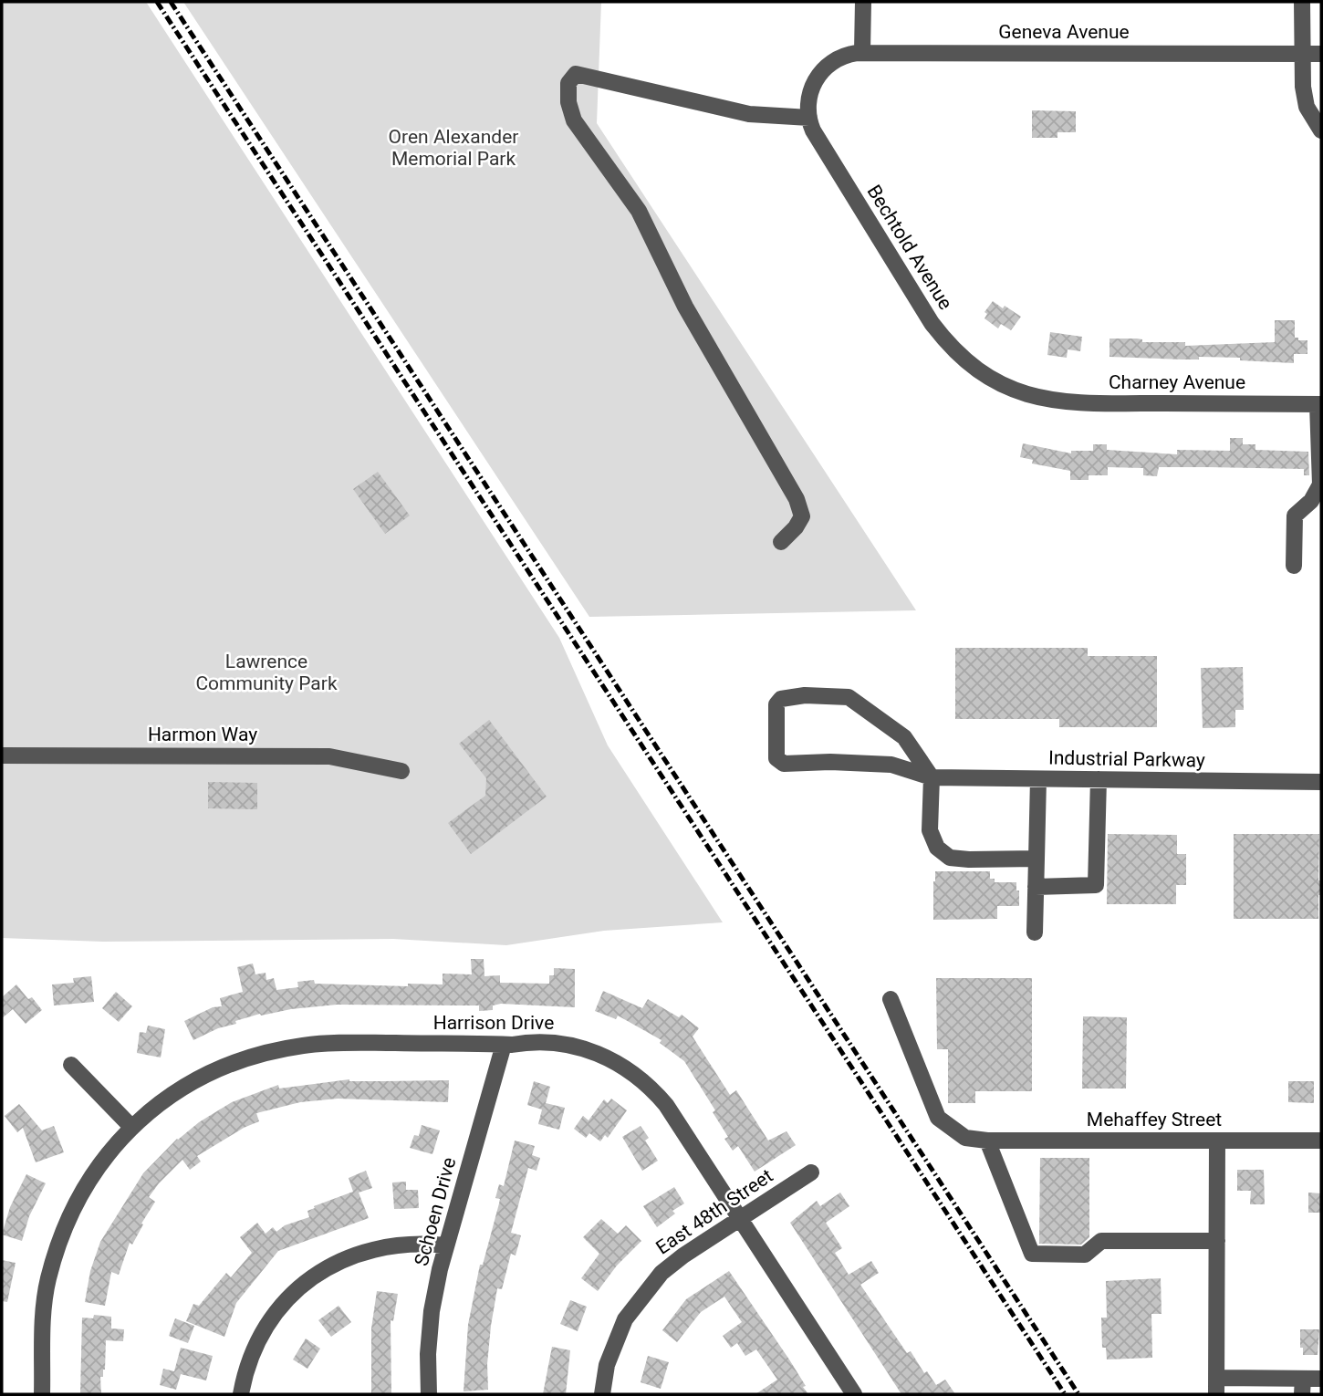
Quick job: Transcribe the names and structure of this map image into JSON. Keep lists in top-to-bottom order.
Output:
{
  "streets": {
    "street": [
      "Geneva Avenue",
      "Bechtold Avenue",
      "Charney Avenue",
      "Harmon Way",
      "Industrial Parkway",
      "Harrison Drive",
      "Mehaffey Street",
      "Schoen Drive",
      "East 48th Street"
    ]
  },
  "crossings": [
    ["Geneva Avenue", "Bechtold Avenue"],
    ["Bechtold Avenue", "Charney Avenue"],
    ["Harrison Drive", "Schoen Drive"],
    ["Harrison Drive", "East 48th Street"]
  ],
  "parks": ["Oren Alexander Memorial Park", "Lawrence Community Park"]
}
